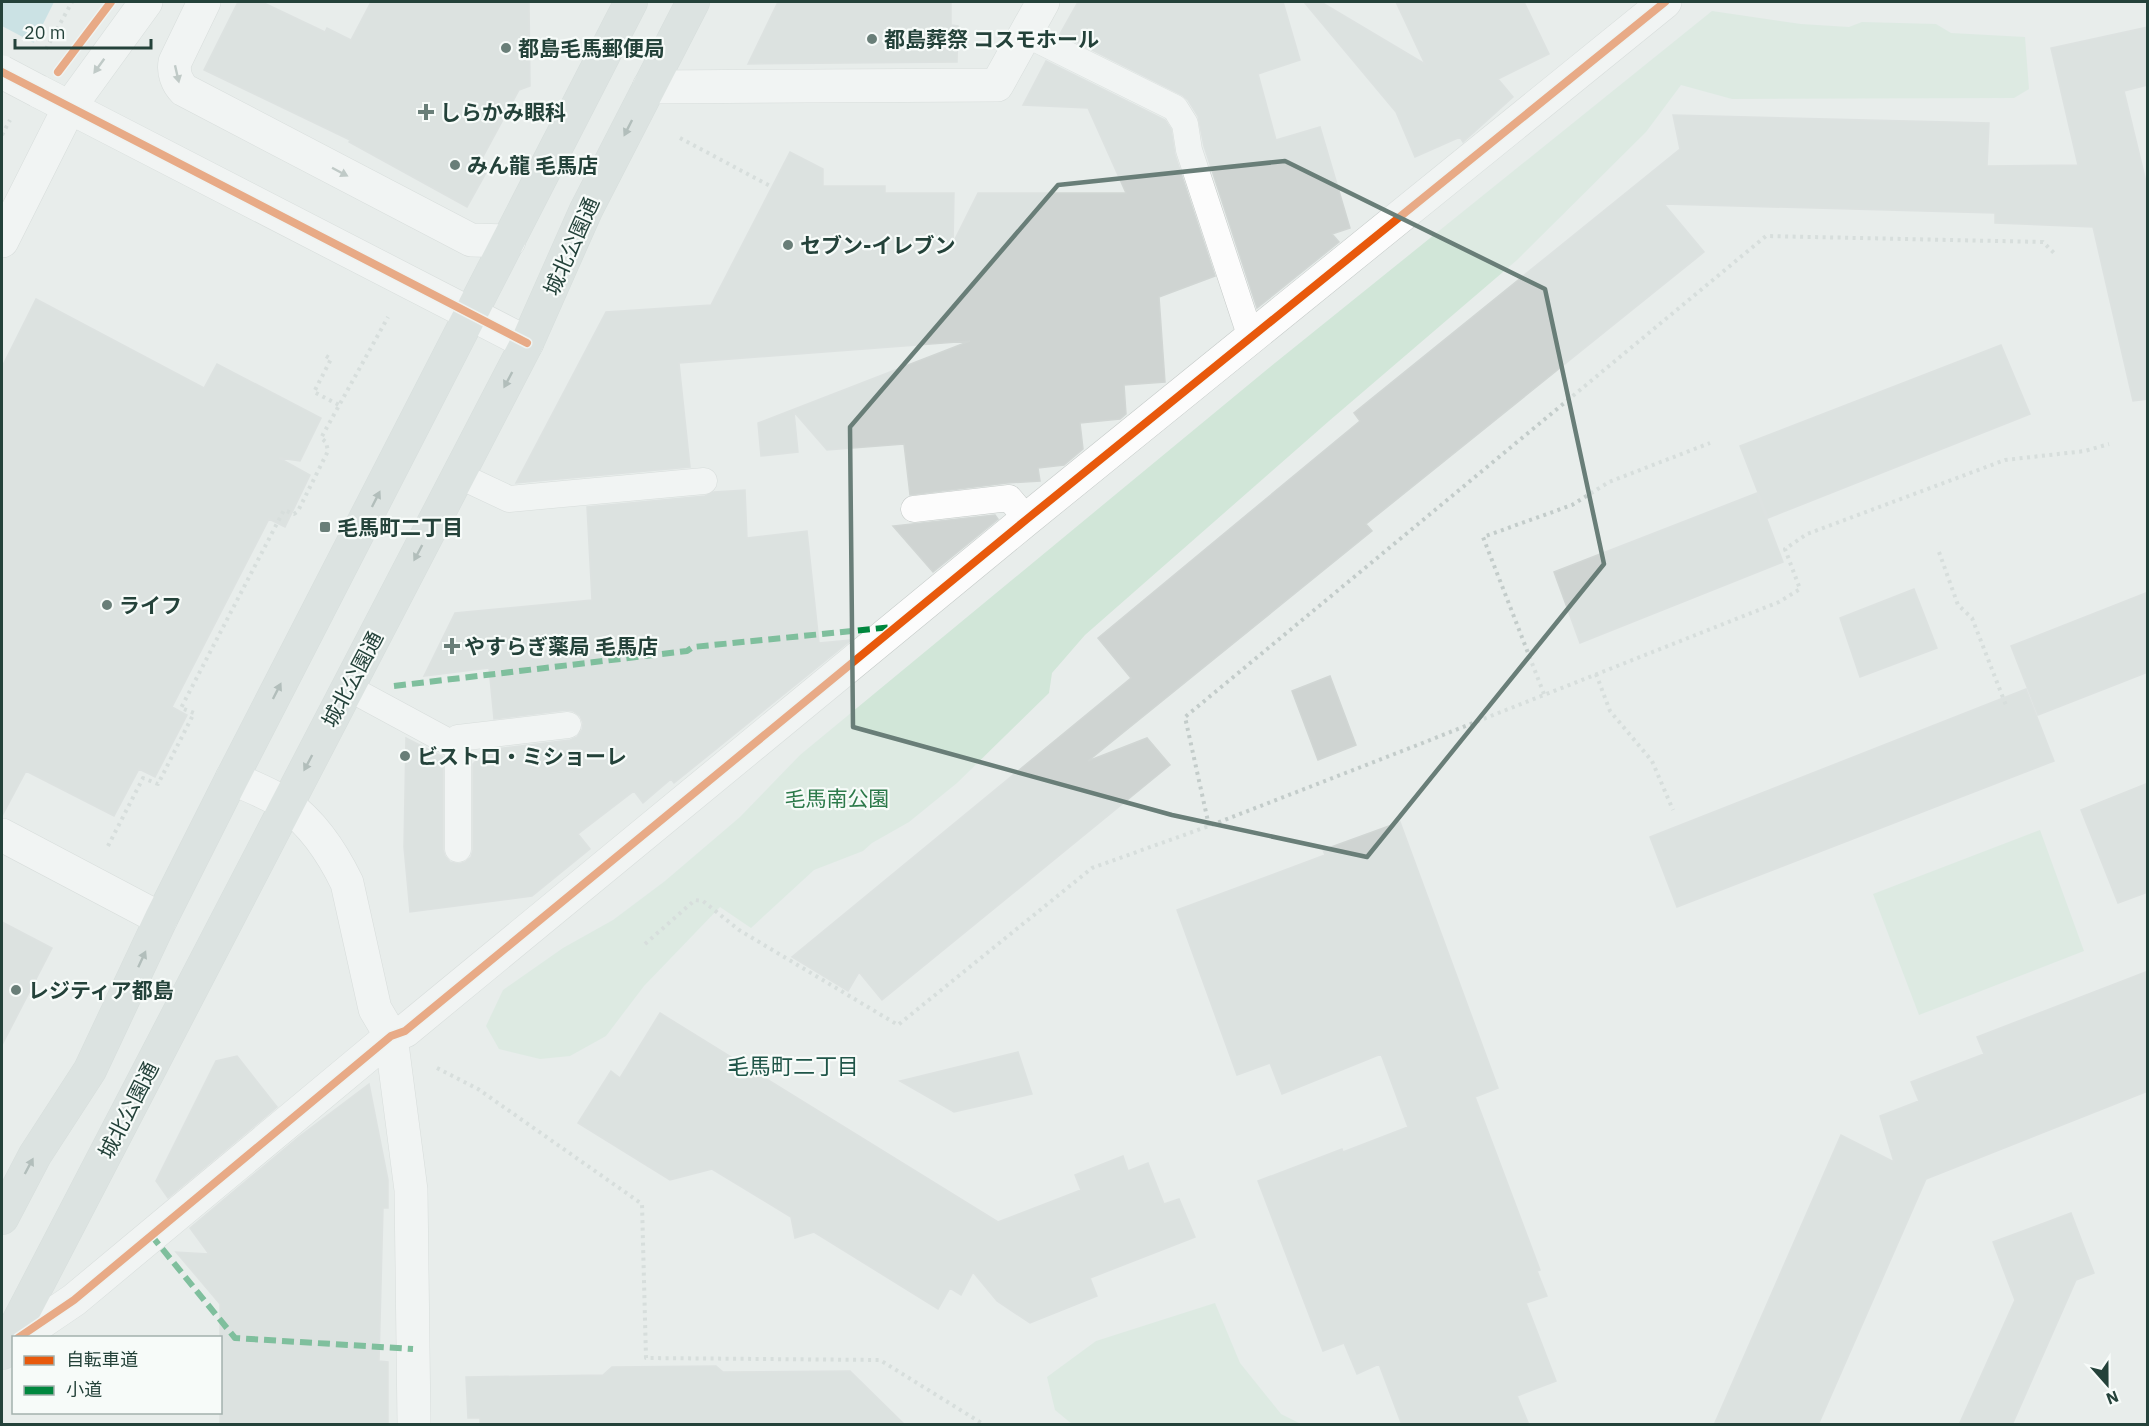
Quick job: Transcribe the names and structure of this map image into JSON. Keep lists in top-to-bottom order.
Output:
{
  "streets": {
    "main road": ["城北公園通"]
  },
  "districts": ["毛馬町二丁目"],
  "parks": ["毛馬南公園"],
  "places": {
    "other": [
      "都島葬祭 コスモホール",
      "都島毛馬郵便局",
      "みん龍 毛馬店",
      "セブン-イレブン",
      "ライフ",
      "ビストロ・ミショーレ",
      "レジティア都島"
    ],
    "health": ["しらかみ眼科", "やすらぎ薬局 毛馬店"],
    "transit": ["毛馬町二丁目"]
  },
  "legend": ["自転車道", "小道"],
  "scale_bar": "20 m",
  "north": "bottom"
}
